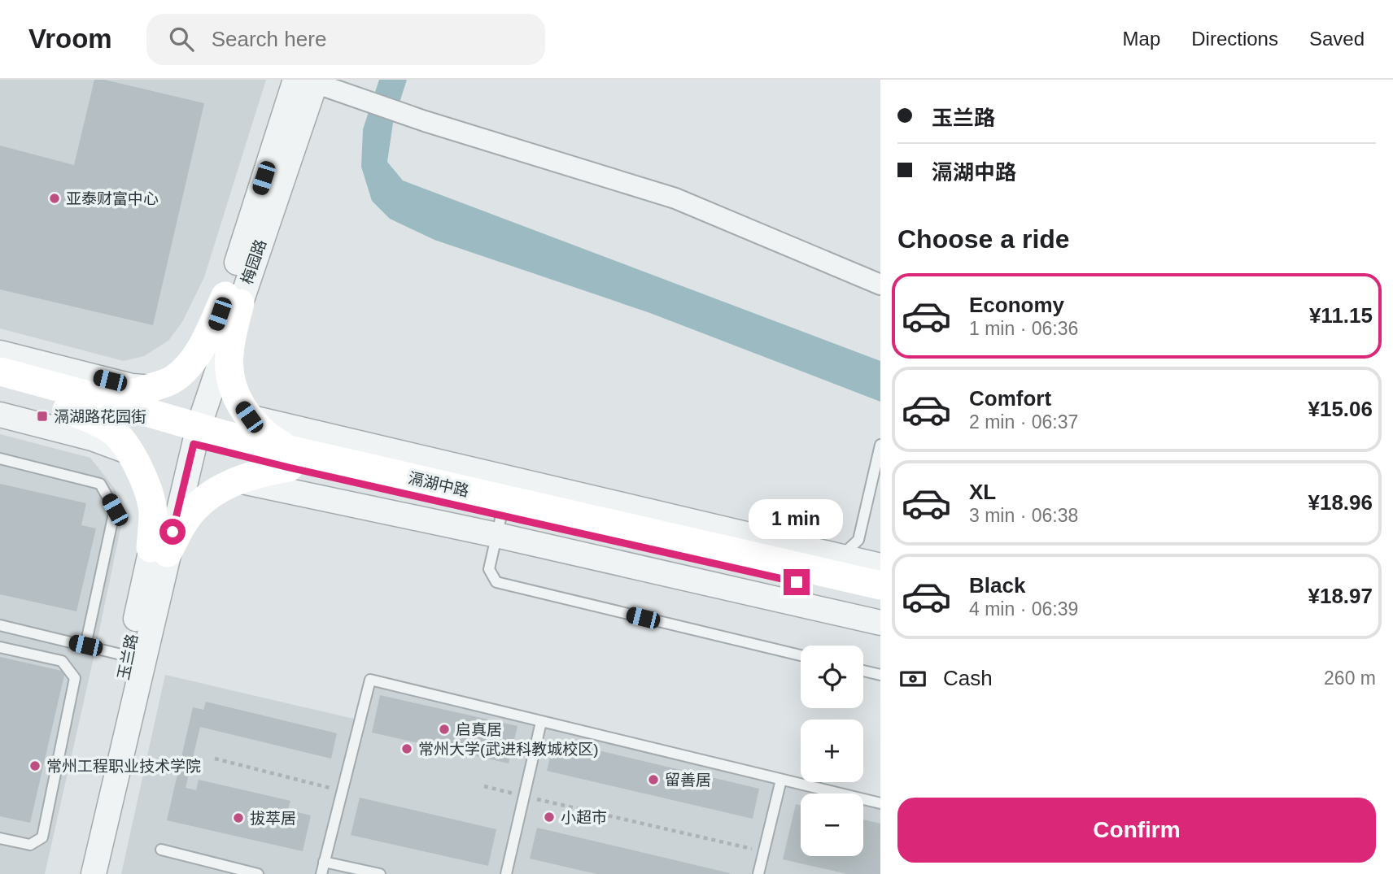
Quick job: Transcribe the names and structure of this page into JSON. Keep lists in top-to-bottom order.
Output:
{
  "streets": {
    "main road": ["滆湖中路"],
    "street": ["梅园路", "玉兰路"]
  },
  "crossings": [
    ["梅园路", "滆湖中路"],
    ["梅园路", "玉兰路"],
    ["滆湖中路", "玉兰路"]
  ],
  "places": {
    "other": [
      "亚泰财富中心",
      "启真居",
      "常州大学(武进科教城校区)",
      "常州工程职业技术学院",
      "留善居",
      "小超市",
      "拔萃居"
    ],
    "transit": ["滆湖路花园街"]
  },
  "page": {
    "header": "Vroom",
    "search": "Search here",
    "nav": ["Map", "Directions", "Saved"],
    "banner": ["玉兰路", "滆湖中路"],
    "heading": "Choose a ride",
    "list": [
      {
        "name": "Economy",
        "note": "1 min · 06:36",
        "value": "¥11.15"
      },
      {
        "name": "Comfort",
        "note": "2 min · 06:37",
        "value": "¥15.06"
      },
      {
        "name": "XL",
        "note": "3 min · 06:38",
        "value": "¥18.96"
      },
      {
        "name": "Black",
        "note": "4 min · 06:39",
        "value": "¥18.97"
      }
    ],
    "bubble": "1 min",
    "map_buttons": ["+", "−"],
    "pay": ["Cash", "260 m"],
    "buttons": "Confirm"
  }
}
